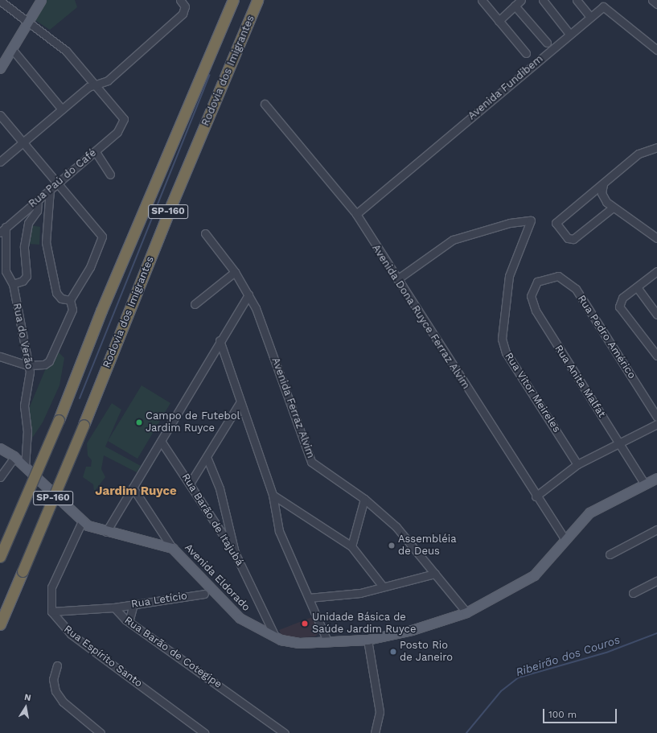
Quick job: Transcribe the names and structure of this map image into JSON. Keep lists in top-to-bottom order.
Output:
{
  "streets": {
    "highway": ["Rodovia dos Imigrantes", "SP-160"],
    "main road": ["Avenida Eldorado"],
    "street": [
      "Avenida Fundibem",
      "Rua Paú do Café",
      "Avenida Dona Ruyce Ferraz Alvim",
      "Rua do Verão",
      "Rua Pedro Américo",
      "Rua Anita Malfat",
      "Rua Vitor Meireles",
      "Avenida Ferraz Alvim",
      "Rua Barão de Itajubá",
      "Rua Letício",
      "Rua Barão de Cotegipe",
      "Rua Espírito Santo"
    ]
  },
  "crossings": [
    ["Avenida Fundibem", "Avenida Dona Ruyce Ferraz Alvim"],
    ["Rua Paú do Café", "Rua do Verão"],
    ["Avenida Dona Ruyce Ferraz Alvim", "Rua Vitor Meireles"],
    ["Avenida Dona Ruyce Ferraz Alvim", "Avenida Eldorado"],
    ["Rua do Verão", "Avenida Eldorado"],
    ["Rua Pedro Américo", "Rua Anita Malfat"],
    ["Rua Anita Malfat", "Avenida Eldorado"],
    ["Avenida Ferraz Alvim", "Avenida Eldorado"],
    ["Rua Barão de Itajubá", "Avenida Eldorado"],
    ["Rua Letício", "Rua Barão de Cotegipe"],
    ["Rua Barão de Cotegipe", "Rua Espírito Santo"]
  ],
  "districts": ["Jardim Ruyce"],
  "water": ["Ribeirão dos Couros"],
  "places": [
    "Campo de Futebol Jardim Ruyce",
    "Assembléia de Deus",
    "Unidade Básica de Saúde Jardim Ruyce",
    "Posto Rio de Janeiro"
  ],
  "scale_bar": "100 m",
  "north": "top"
}
